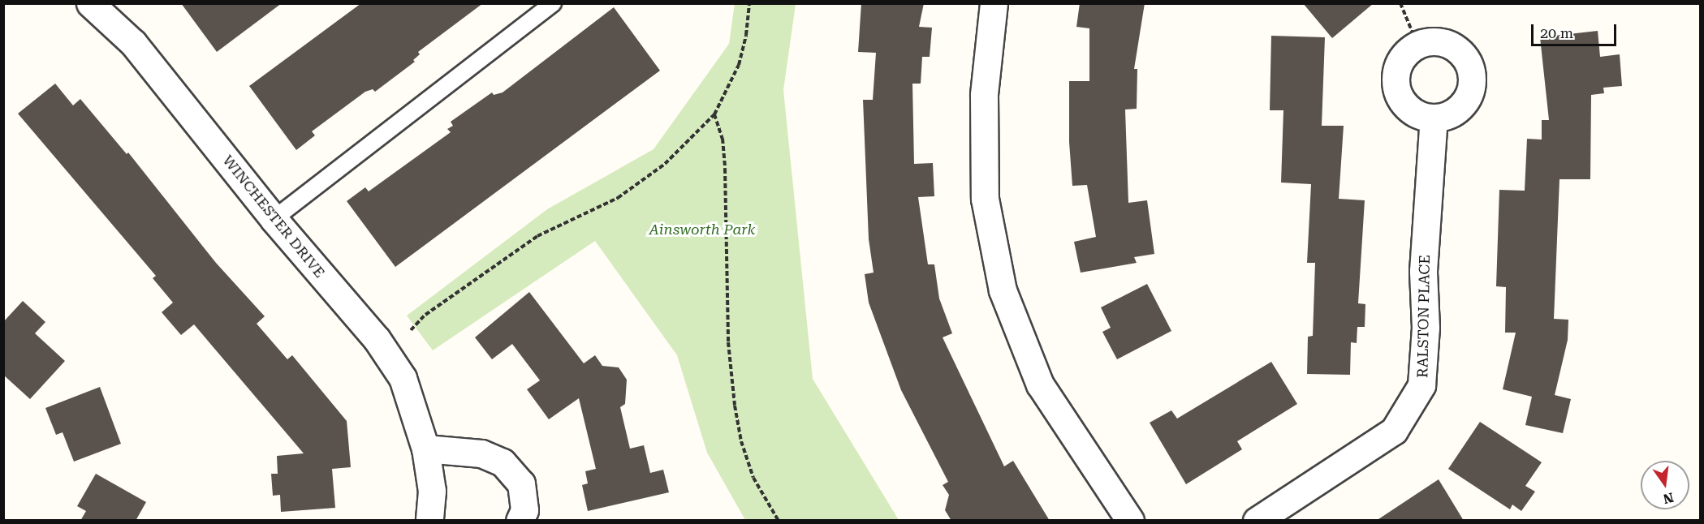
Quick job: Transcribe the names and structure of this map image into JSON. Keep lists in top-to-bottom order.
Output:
{
  "streets": {
    "street": ["WINCHESTER DRIVE", "RALSTON PLACE"]
  },
  "parks": ["Ainsworth Park"],
  "scale_bar": "20 m",
  "north": "bottom"
}
